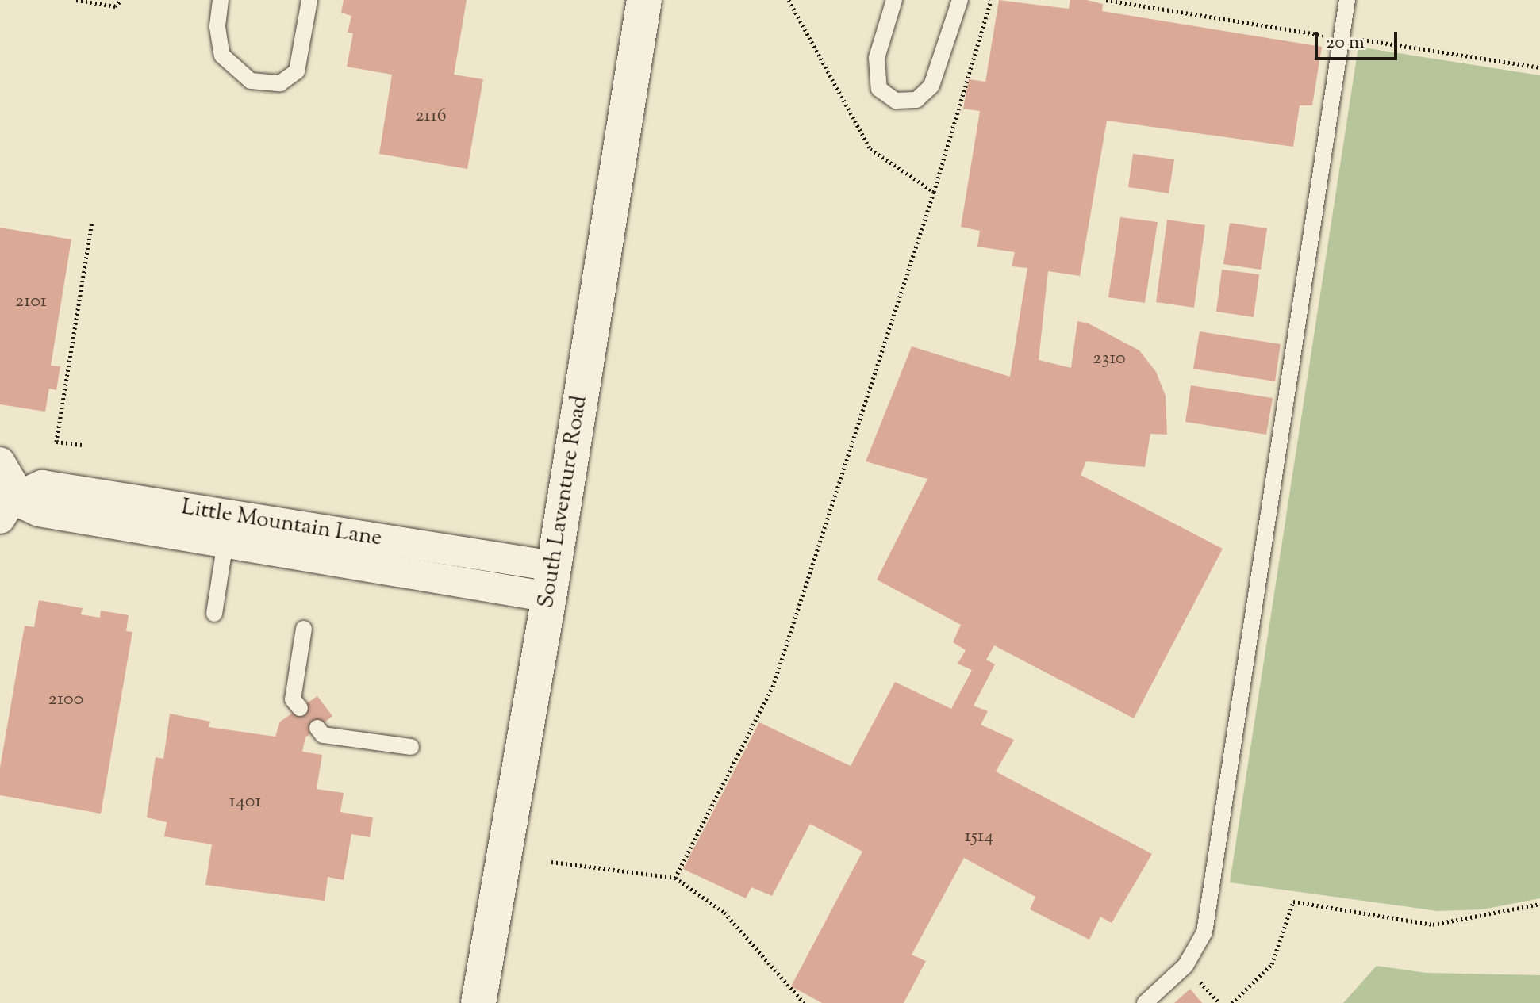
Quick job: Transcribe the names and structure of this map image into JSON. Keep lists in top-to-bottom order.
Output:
{
  "streets": {
    "street": ["South Laventure Road", "Little Mountain Lane"]
  },
  "crossings": [
    ["South Laventure Road", "Little Mountain Lane"]
  ],
  "house_numbers": [
    "2116",
    "2101",
    "2310",
    "2100",
    "1401",
    "1514"
  ],
  "scale_bar": "20 m"
}
